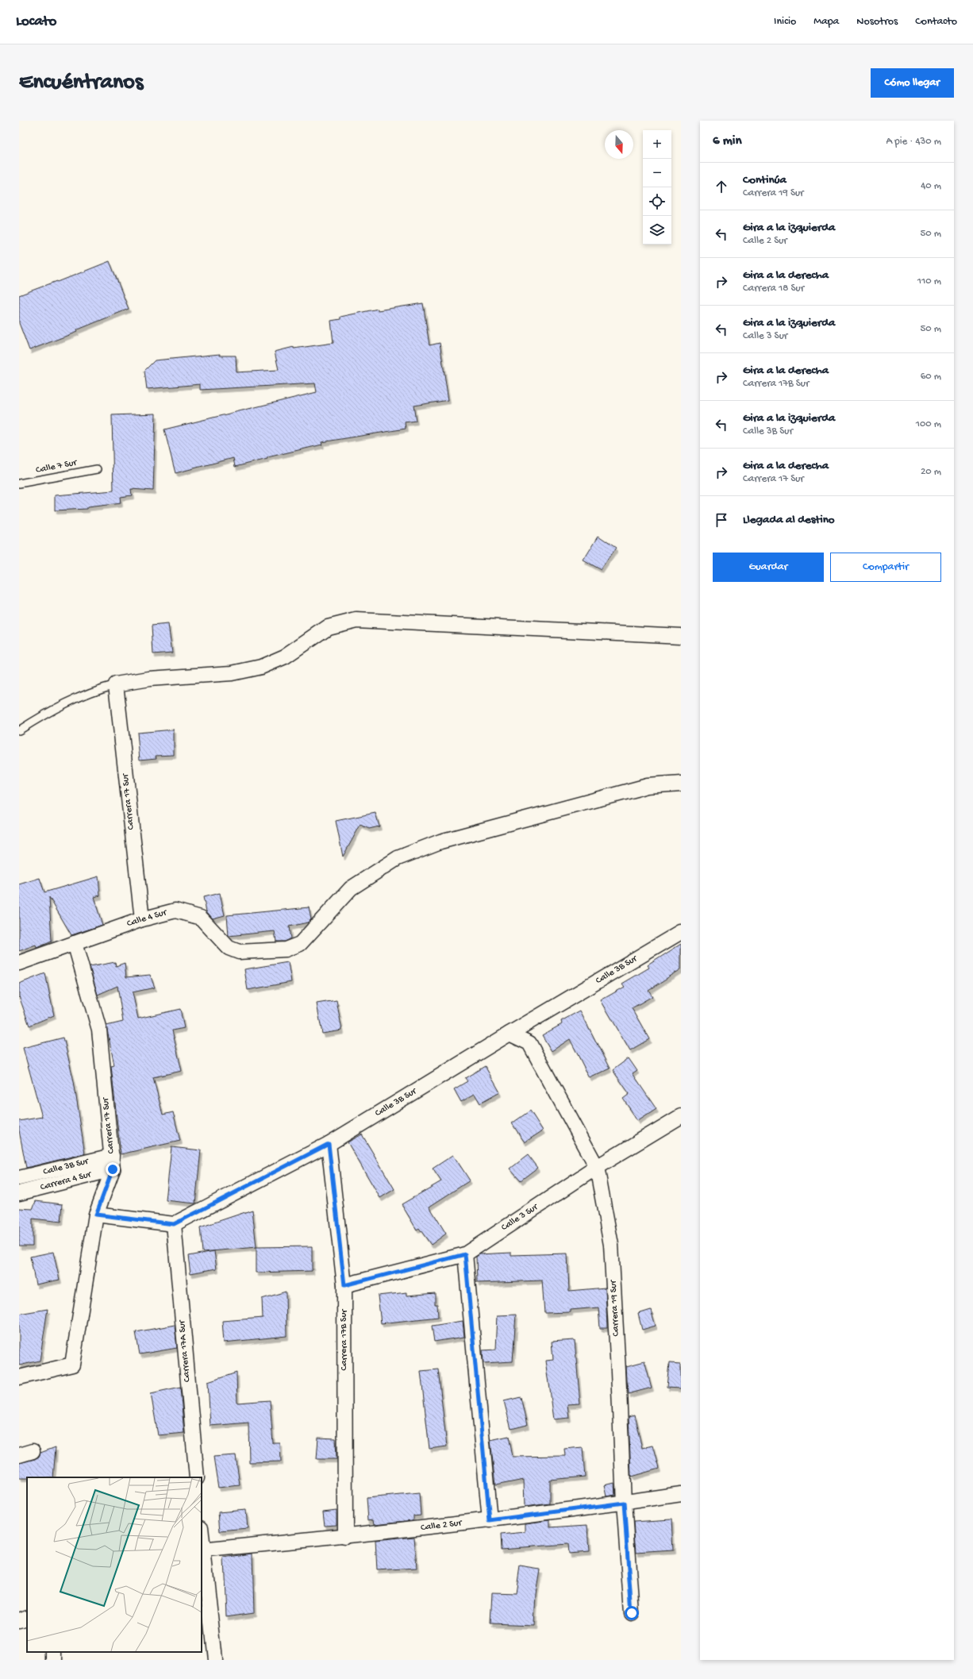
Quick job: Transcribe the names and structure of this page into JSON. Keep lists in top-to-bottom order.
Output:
{
  "streets": {
    "street": [
      "Carrera 17 Sur",
      "Calle 4 Sur",
      "Calle 3B Sur",
      "Carrera 4 Sur",
      "Calle 3 Sur",
      "Carrera 19 Sur",
      "Carrera 17B Sur",
      "Carrera 17A Sur",
      "Calle 2 Sur"
    ],
    "lane": ["Calle 7 Sur"]
  },
  "crossings": [
    ["Carrera 17 Sur", "Calle 4 Sur"],
    ["Carrera 17 Sur", "Calle 3B Sur"],
    ["Carrera 17 Sur", "Carrera 4 Sur"],
    ["Calle 3B Sur", "Carrera 4 Sur"],
    ["Calle 3B Sur", "Carrera 19 Sur"],
    ["Calle 3B Sur", "Carrera 17B Sur"],
    ["Calle 3B Sur", "Carrera 17A Sur"],
    ["Calle 3 Sur", "Carrera 19 Sur"],
    ["Calle 3 Sur", "Carrera 17B Sur"],
    ["Carrera 19 Sur", "Calle 2 Sur"],
    ["Carrera 17B Sur", "Calle 2 Sur"]
  ],
  "north": "bottom",
  "page": {
    "header": "Locato",
    "nav": [
      "Inicio",
      "Mapa",
      "Nosotros",
      "Contacto"
    ],
    "buttons": [
      "Cómo llegar",
      ["Guardar", "Compartir"]
    ],
    "title": "Encuéntranos",
    "heading": ["6 min", "A pie · 430 m"],
    "map_buttons": ["+", "−"],
    "list": [
      ["Continúa", "Carrera 19 Sur", "40 m"],
      ["Gira a la izquierda", "Calle 2 Sur", "50 m"],
      ["Gira a la derecha", "Carrera 18 Sur", "110 m"],
      ["Gira a la izquierda", "Calle 3 Sur", "50 m"],
      ["Gira a la derecha", "Carrera 17B Sur", "60 m"],
      ["Gira a la izquierda", "Calle 3B Sur", "100 m"],
      ["Gira a la derecha", "Carrera 17 Sur", "20 m"],
      "Llegada al destino"
    ]
  }
}
